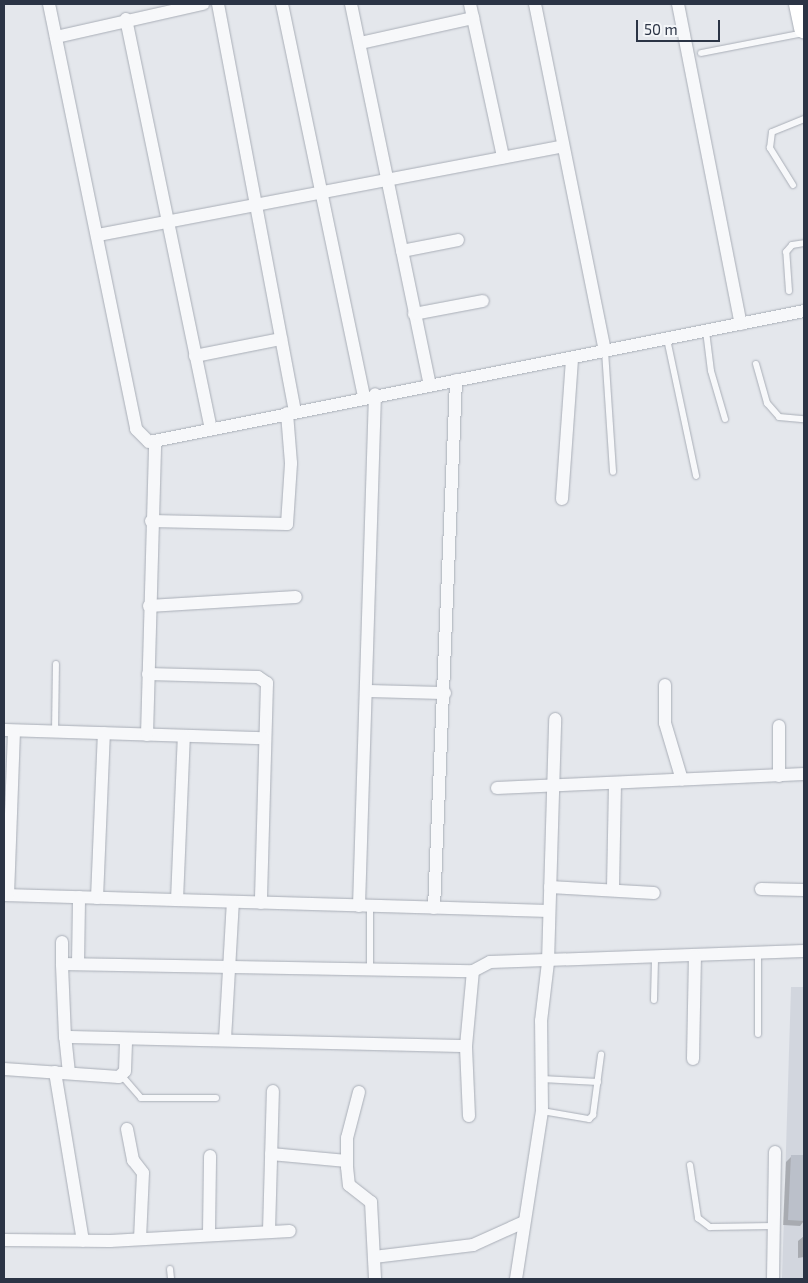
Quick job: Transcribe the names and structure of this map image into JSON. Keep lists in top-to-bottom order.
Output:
{
  "scale_bar": "50 m"
}
